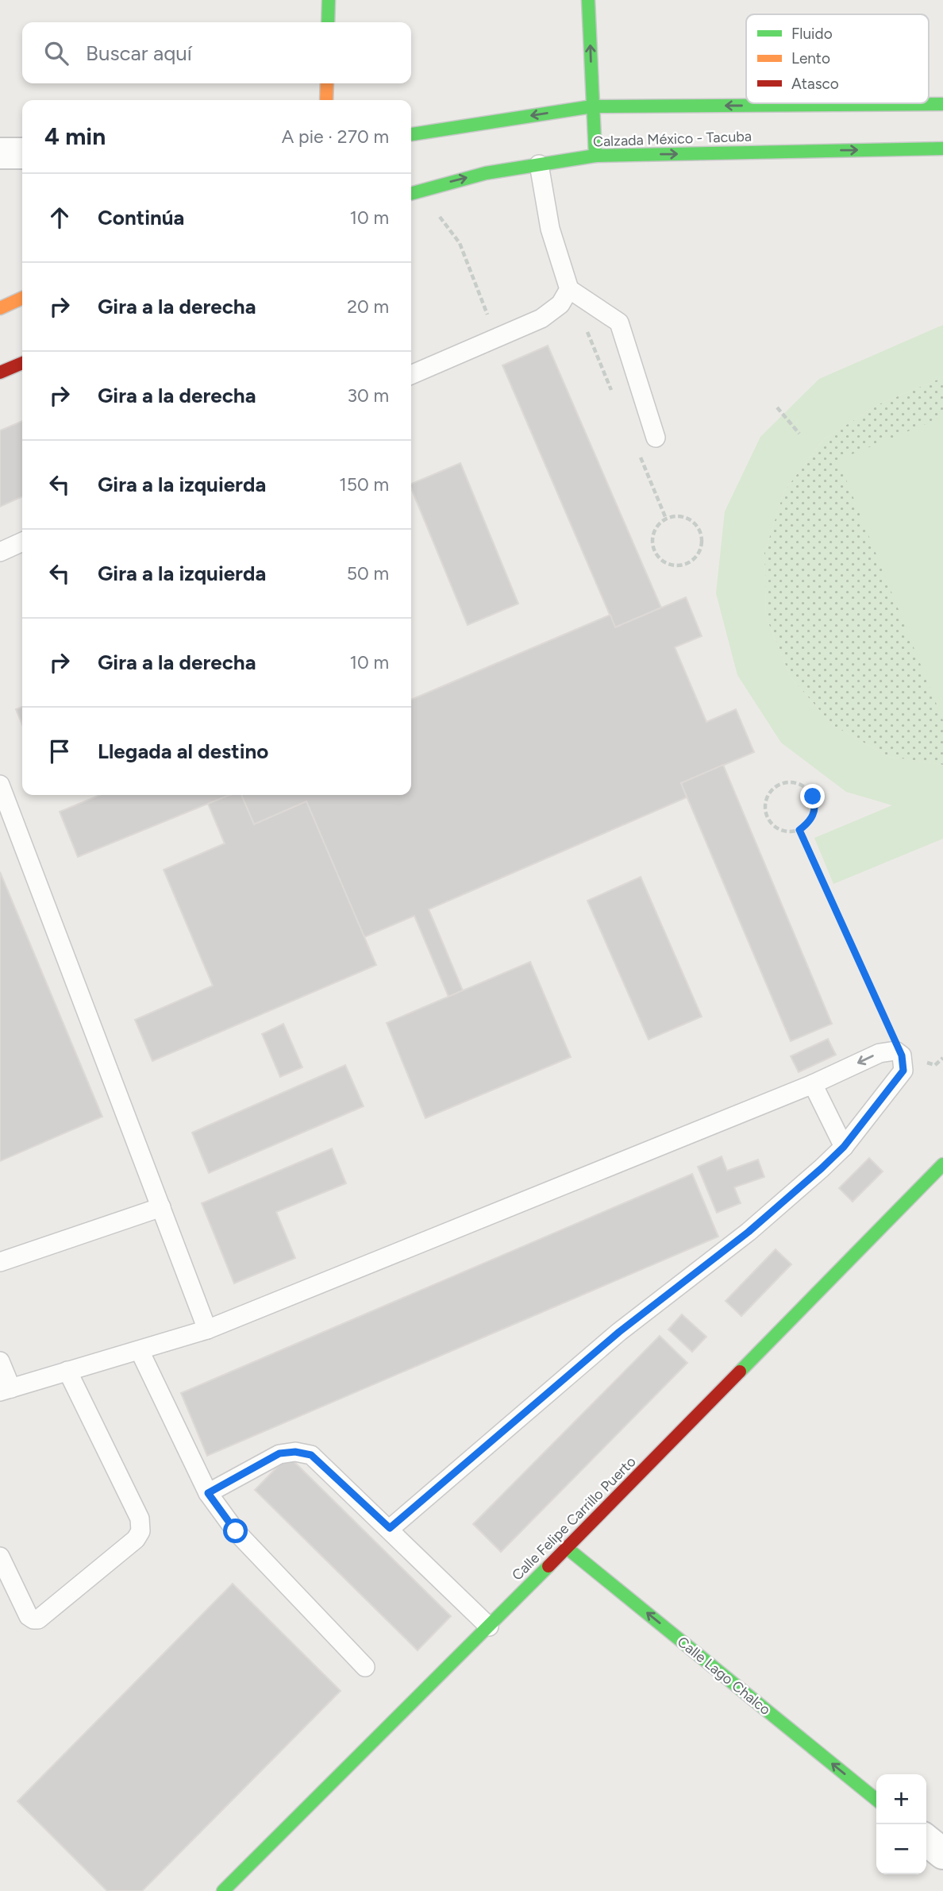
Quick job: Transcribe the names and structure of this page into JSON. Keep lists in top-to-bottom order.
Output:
{
  "streets": {
    "street": ["Calzada México - Tacuba", "Calle Felipe Carrillo Puerto", "Calle Lago Chalco"]
  },
  "crossings": [
    ["Calle Felipe Carrillo Puerto", "Calle Lago Chalco"]
  ],
  "one_way": ["Calle Lago Chalco"],
  "legend": ["Fluido", "Lento", "Atasco"],
  "page": {
    "search": "Buscar aquí",
    "heading": ["4 min", "A pie · 270 m"],
    "list": [
      ["Continúa", "10 m"],
      ["Gira a la derecha", "20 m"],
      ["Gira a la derecha", "30 m"],
      ["Gira a la izquierda", "150 m"],
      ["Gira a la izquierda", "50 m"],
      ["Gira a la derecha", "10 m"],
      "Llegada al destino"
    ],
    "map_buttons": ["+", "−"]
  }
}
